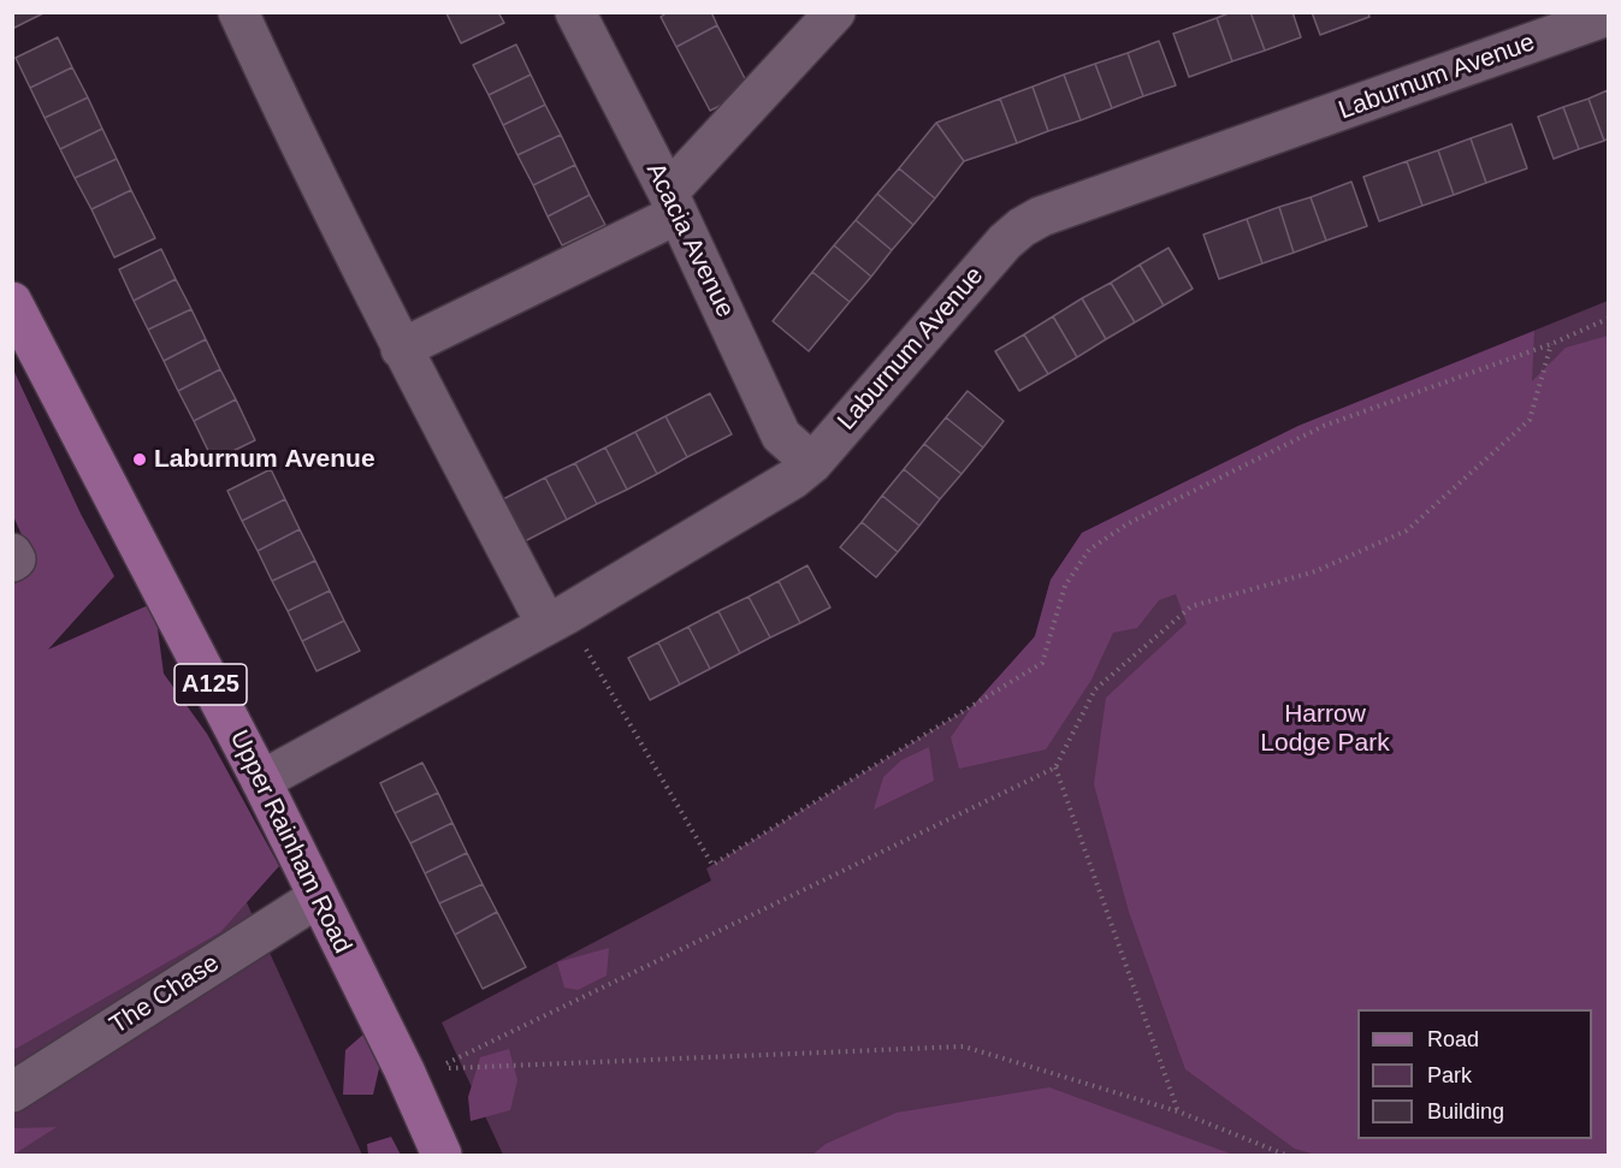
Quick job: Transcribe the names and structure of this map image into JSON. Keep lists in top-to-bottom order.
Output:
{
  "streets": {
    "main road": ["A125", "Upper Rainham Road"],
    "street": ["Laburnum Avenue", "Acacia Avenue", "The Chase"]
  },
  "crossings": [
    ["Laburnum Avenue", "Acacia Avenue"],
    ["Laburnum Avenue", "Upper Rainham Road"],
    ["Upper Rainham Road", "The Chase"]
  ],
  "parks": ["Harrow Lodge Park"],
  "places": ["Laburnum Avenue"],
  "legend": ["Road", "Park", "Building"]
}
